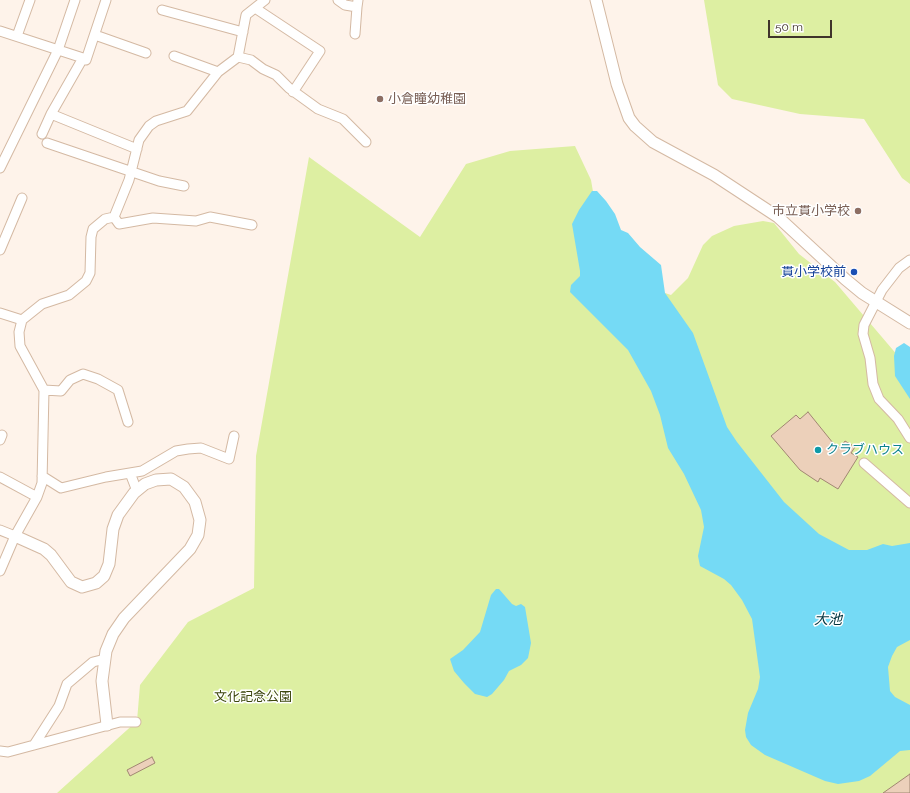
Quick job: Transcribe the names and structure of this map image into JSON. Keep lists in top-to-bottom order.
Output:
{
  "water": ["大池"],
  "parks": ["文化記念公園"],
  "places": [
    "小倉瞳幼稚園",
    "市立貫小学校",
    "貫小学校前",
    "クラブハウス"
  ],
  "scale_bar": "50 m"
}
